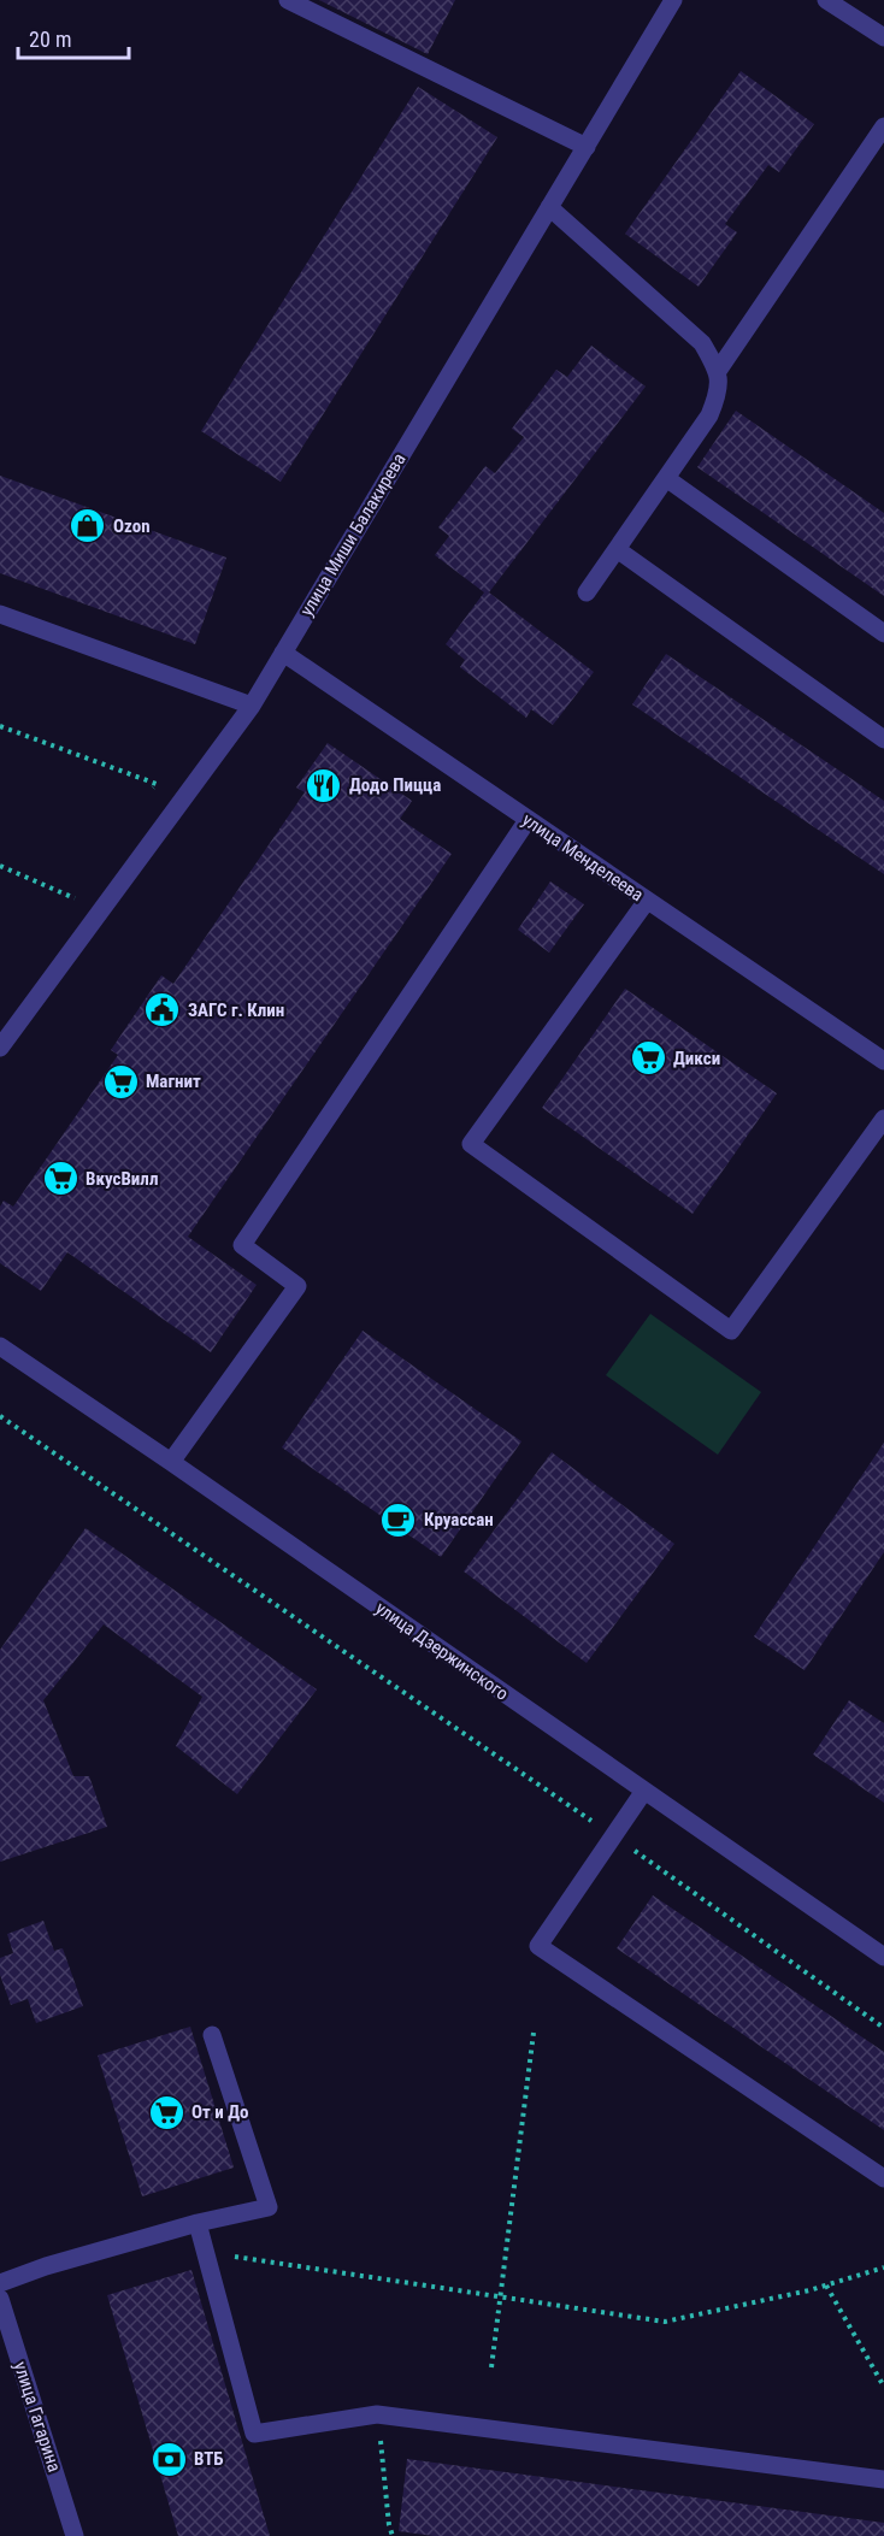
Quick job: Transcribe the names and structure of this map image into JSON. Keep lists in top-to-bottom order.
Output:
{
  "streets": {
    "street": [
      "улица Миши Балакирева",
      "улица Менделеева",
      "улица Дзержинского",
      "улица Гагарина"
    ]
  },
  "crossings": [
    ["улица Миши Балакирева", "улица Менделеева"]
  ],
  "places": {
    "shop": ["Ozon"],
    "restaurant": ["Додо Пицца"],
    "public building": ["ЗАГС г. Клин"],
    "supermarket": [
      "Дикси",
      "Магнит",
      "ВкусВилл",
      "От и До"
    ],
    "cafe": ["Круассан"],
    "bank": ["ВТБ"]
  },
  "scale_bar": "20 m"
}
